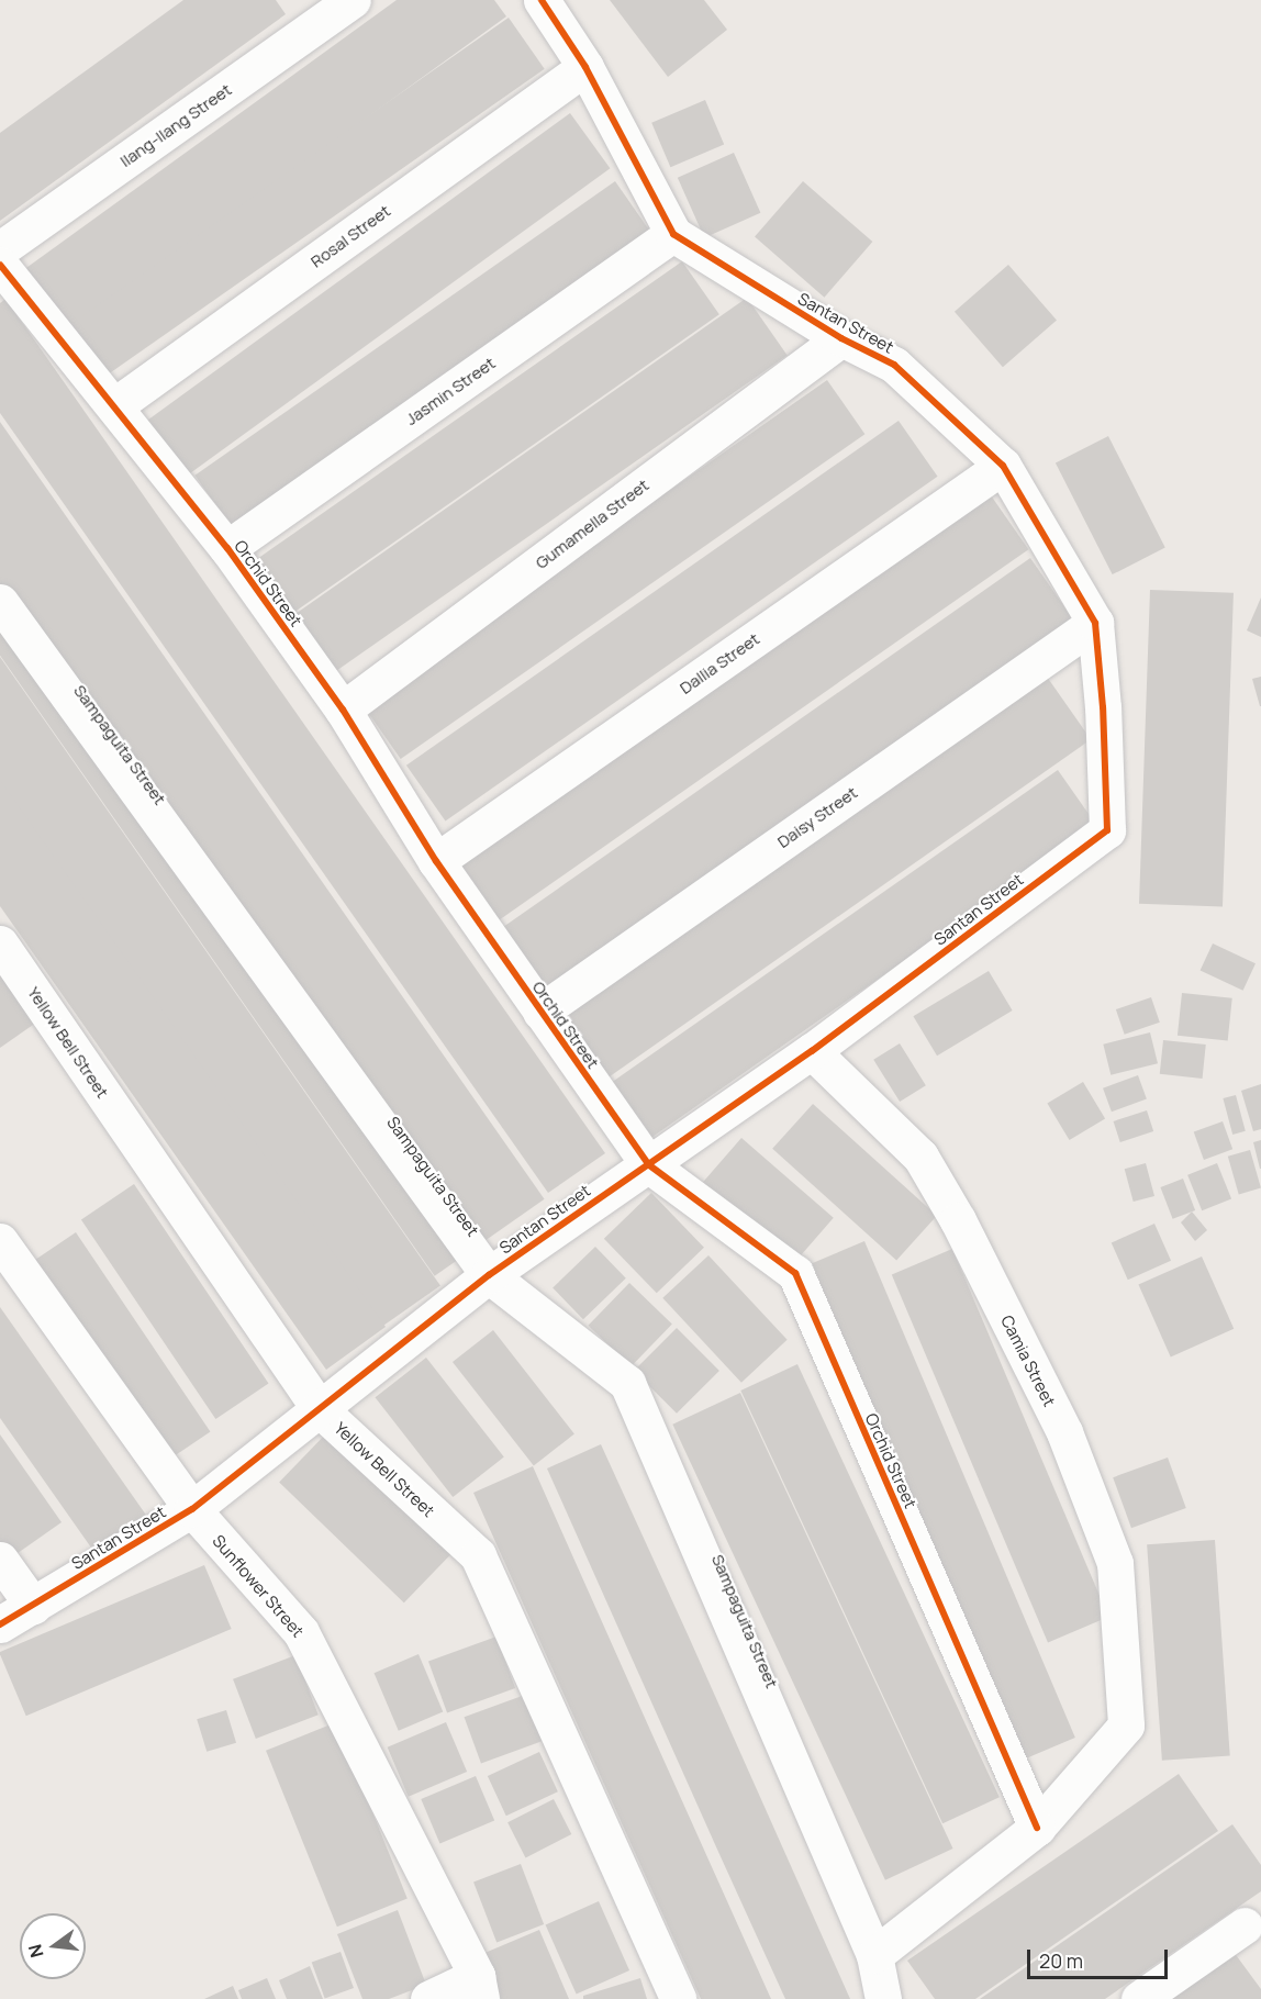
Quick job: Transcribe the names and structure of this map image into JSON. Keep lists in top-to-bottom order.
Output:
{
  "streets": {
    "street": [
      "Ilang-Ilang Street",
      "Rosal Street",
      "Santan Street",
      "Jasmin Street",
      "Gumamella Street",
      "Orchid Street",
      "Dallia Street",
      "Sampaguita Street",
      "Daisy Street",
      "Yellow Bell Street",
      "Camia Street",
      "Sunflower Street"
    ]
  },
  "crossings": [
    ["Rosal Street", "Orchid Street"],
    ["Santan Street", "Jasmin Street"],
    ["Santan Street", "Gumamella Street"],
    ["Santan Street", "Orchid Street"],
    ["Santan Street", "Dallia Street"],
    ["Santan Street", "Sampaguita Street"],
    ["Santan Street", "Daisy Street"],
    ["Santan Street", "Yellow Bell Street"],
    ["Santan Street", "Camia Street"],
    ["Santan Street", "Sunflower Street"],
    ["Jasmin Street", "Orchid Street"],
    ["Gumamella Street", "Orchid Street"],
    ["Orchid Street", "Dallia Street"],
    ["Orchid Street", "Daisy Street"],
    ["Orchid Street", "Camia Street"]
  ],
  "scale_bar": "20 m",
  "north": "left"
}
